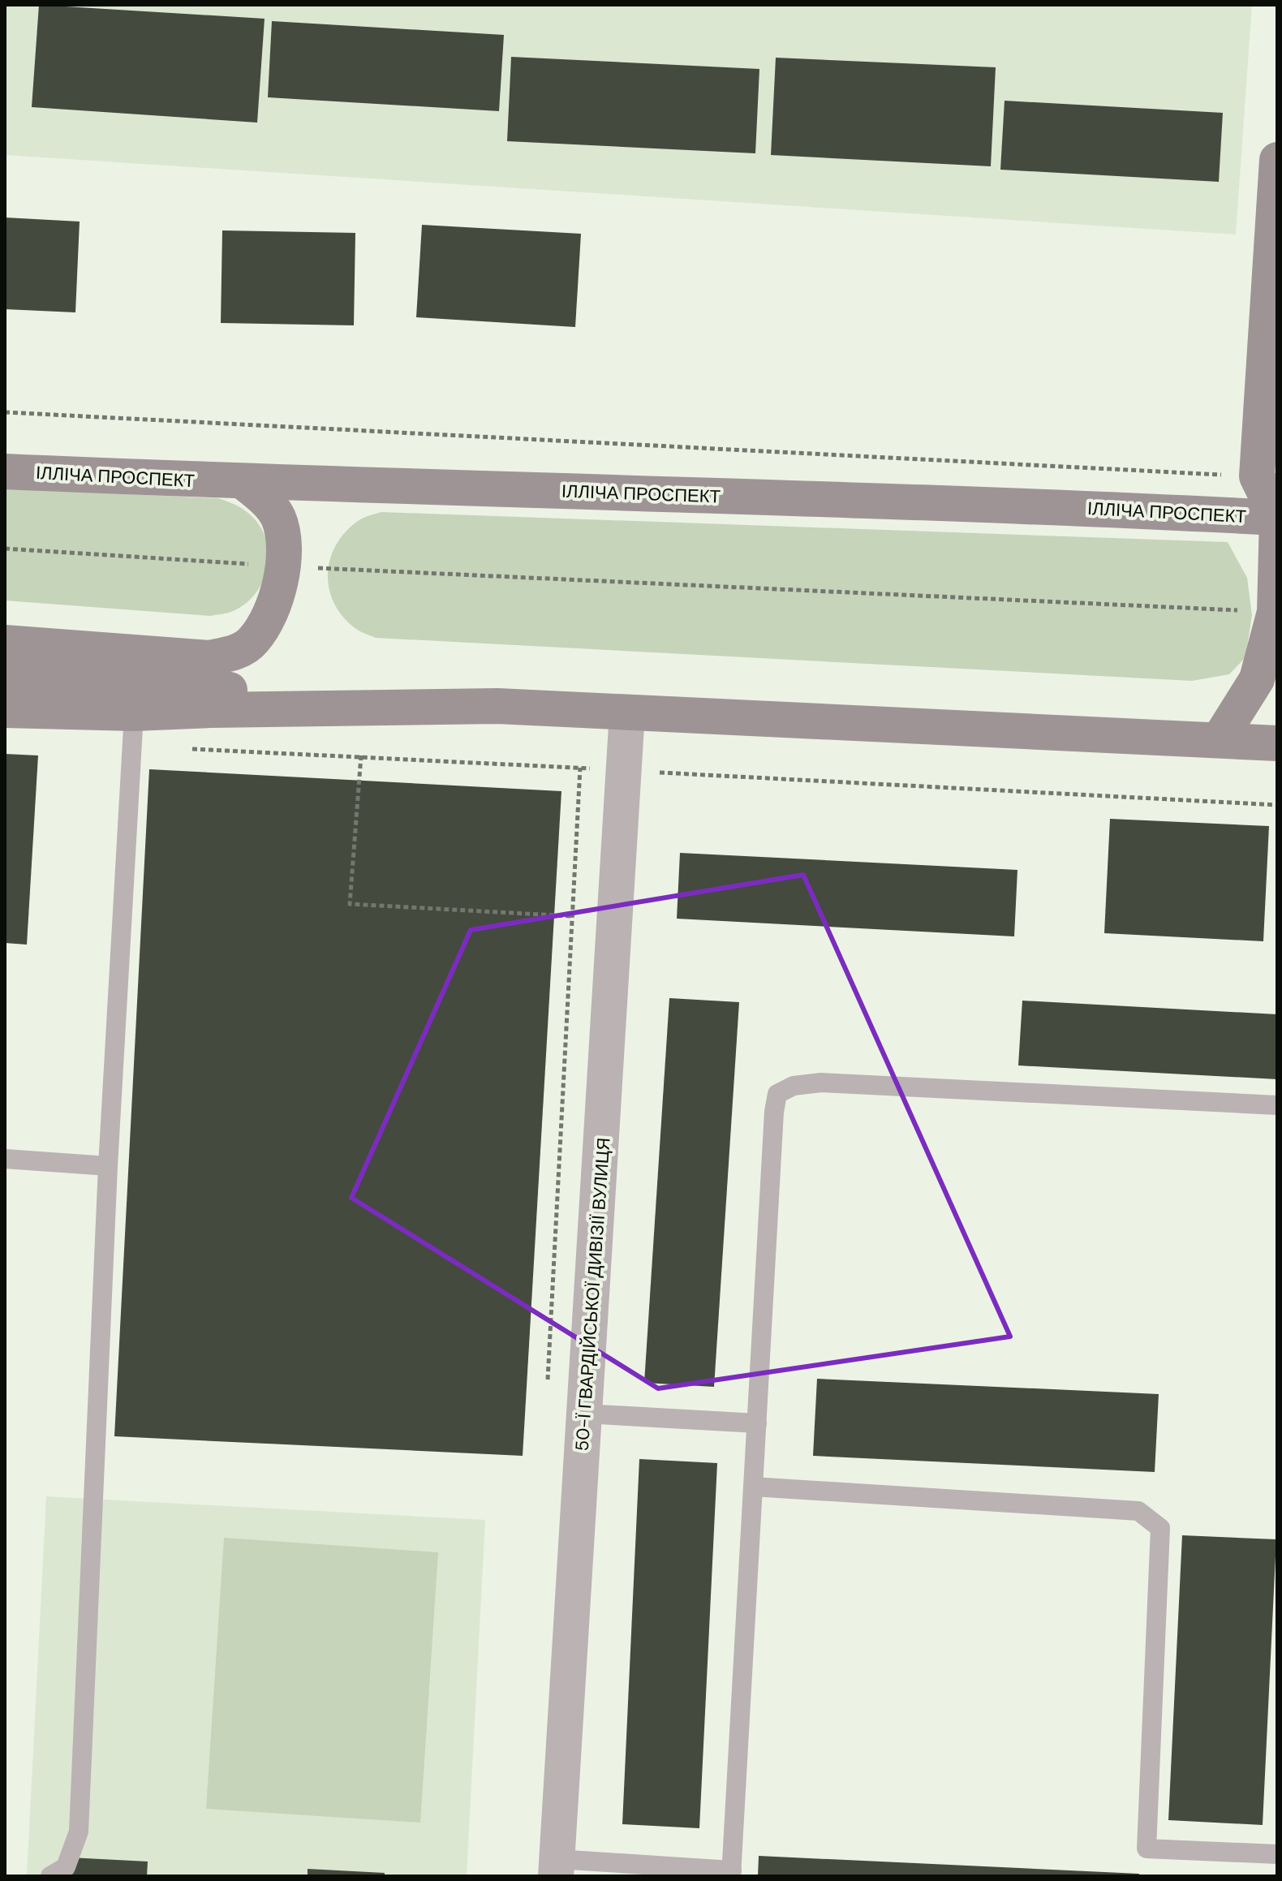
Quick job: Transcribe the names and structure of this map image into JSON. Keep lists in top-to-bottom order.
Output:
{
  "streets": {
    "main road": ["ІЛЛІЧА ПРОСПЕКТ"],
    "street": ["50-Ї ГВАРДІЙСЬКОЇ ДИВІЗІЇ ВУЛИЦЯ"]
  }
}
